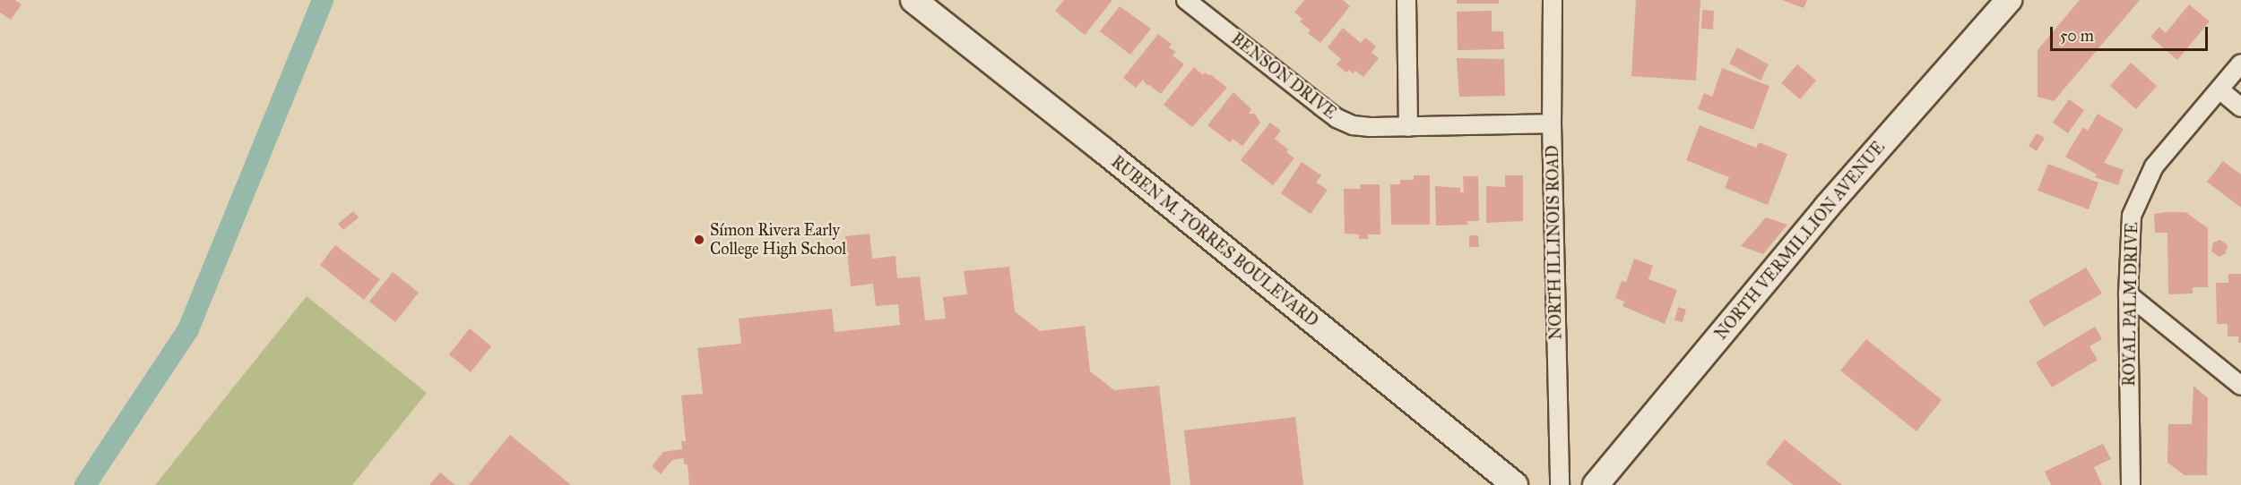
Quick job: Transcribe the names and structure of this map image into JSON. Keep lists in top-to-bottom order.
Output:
{
  "streets": {
    "main road": ["NORTH VERMILLION AVENUE", "RUBEN M. TORRES BOULEVARD"],
    "street": ["BENSON DRIVE", "NORTH ILLINOIS ROAD", "ROYAL PALM DRIVE"]
  },
  "crossings": [
    ["BENSON DRIVE", "NORTH ILLINOIS ROAD"]
  ],
  "places": ["Símon Rivera Early College High School"],
  "scale_bar": "50 m"
}
